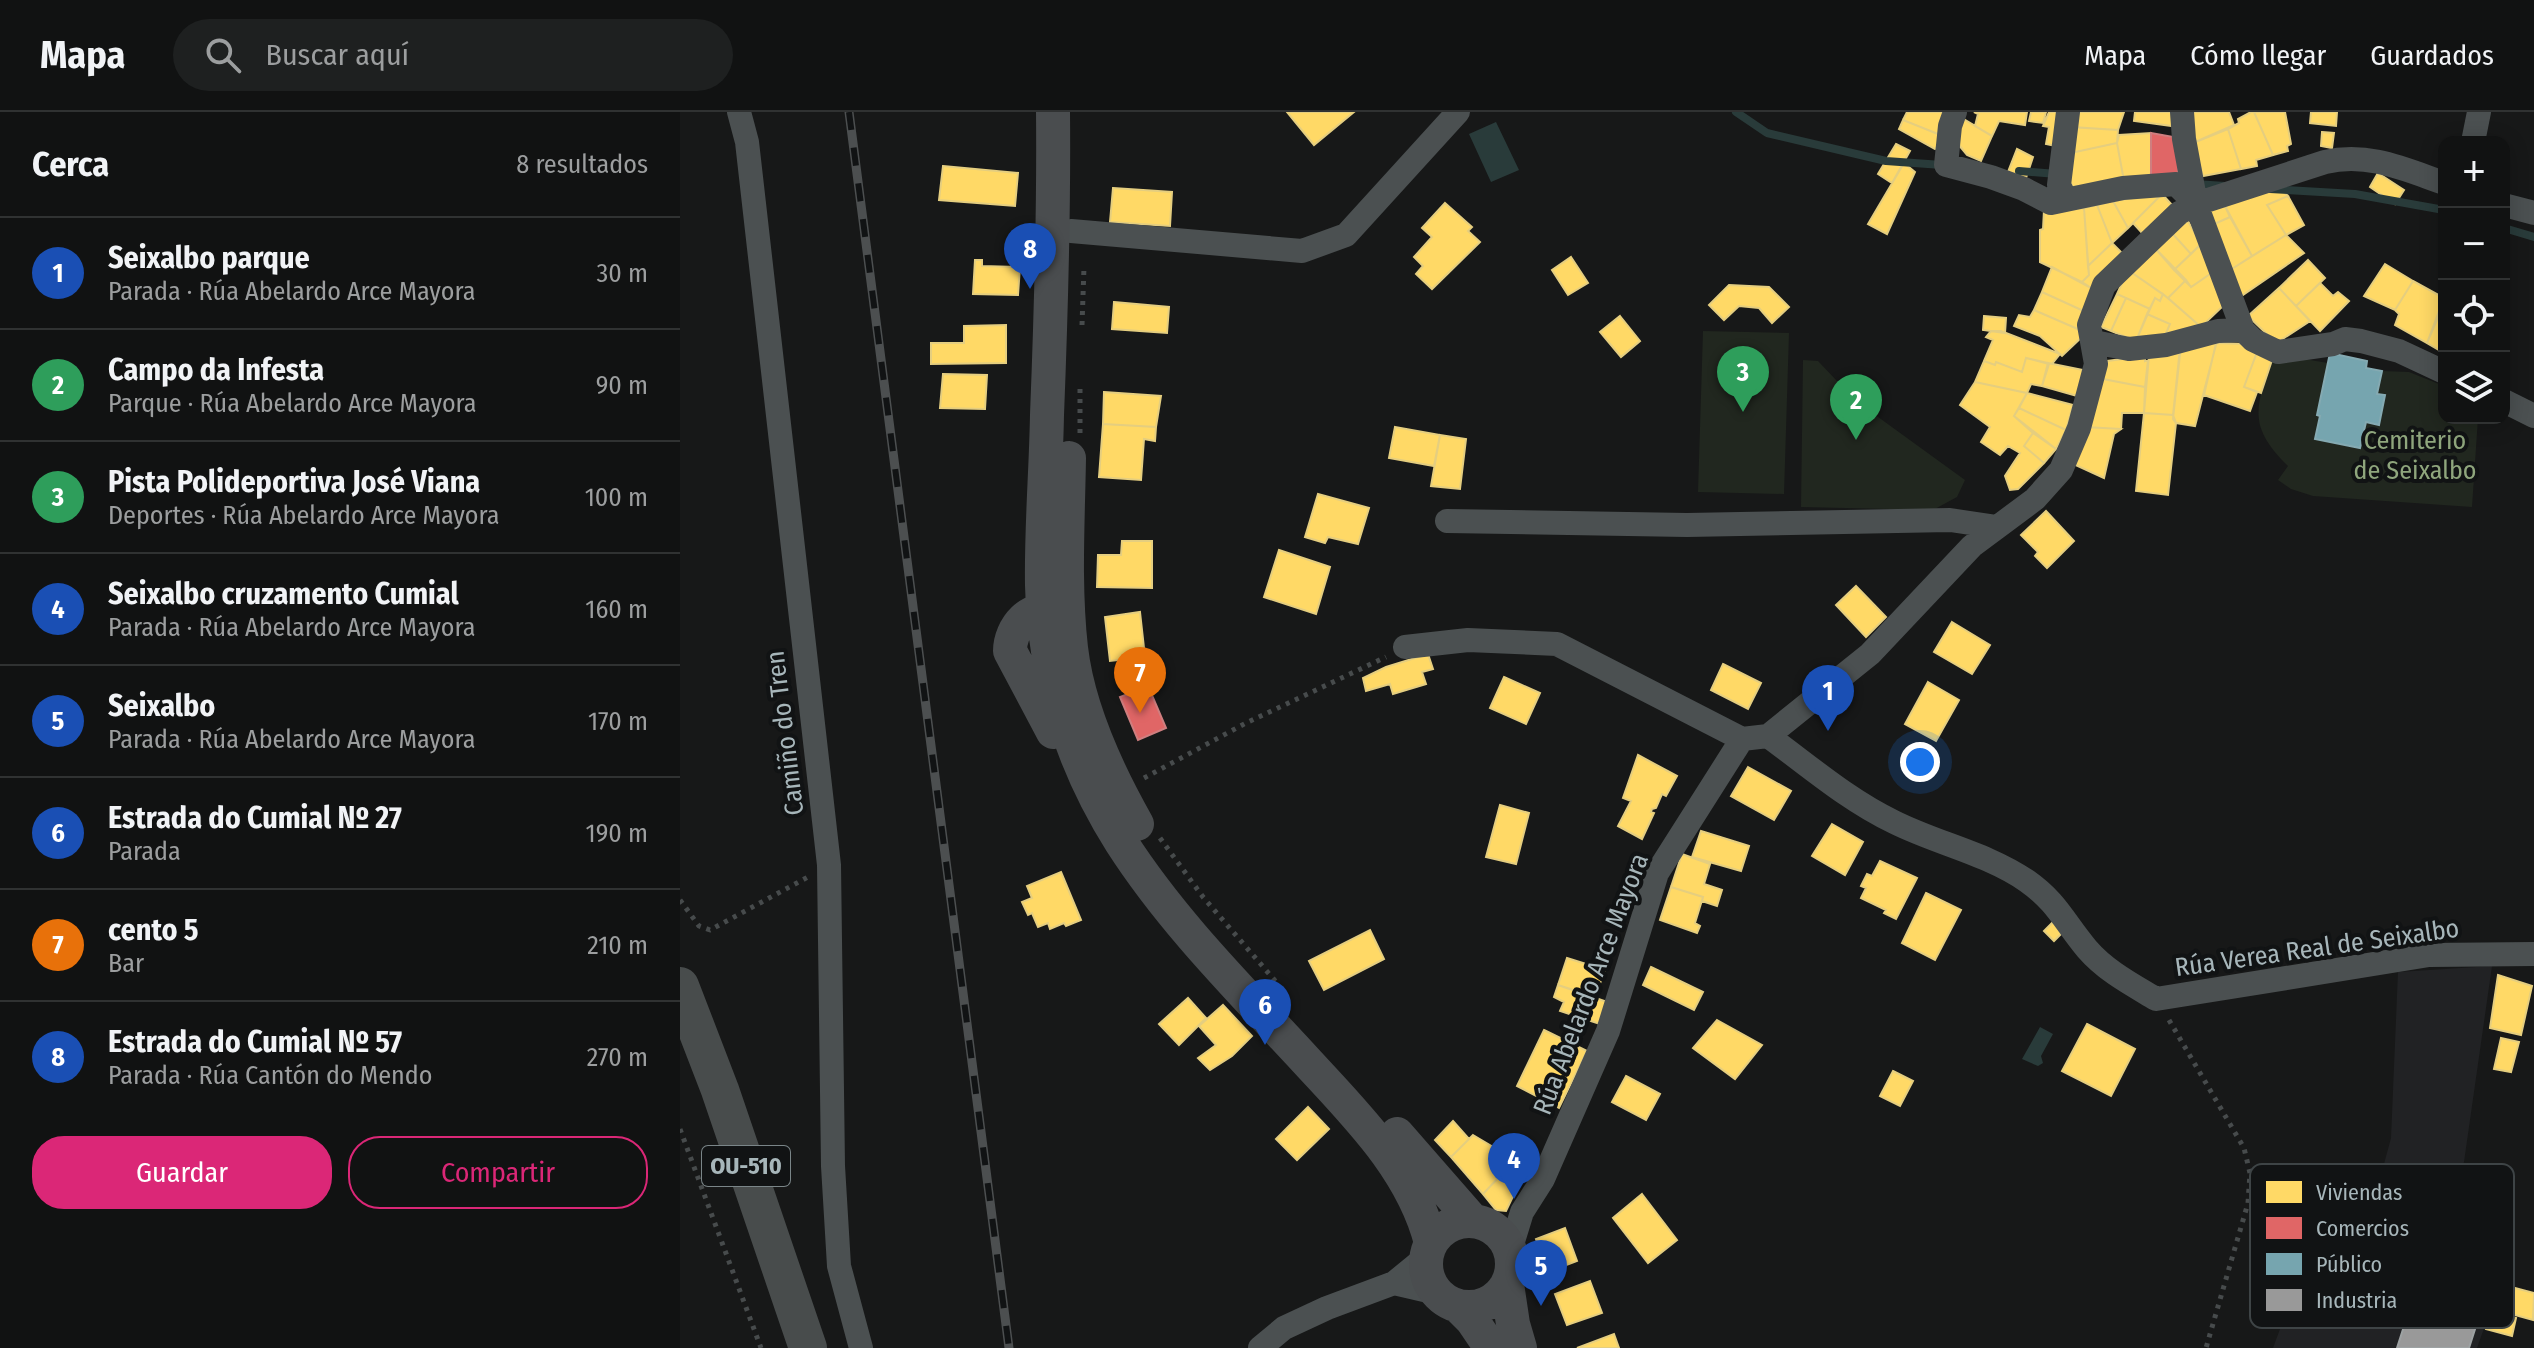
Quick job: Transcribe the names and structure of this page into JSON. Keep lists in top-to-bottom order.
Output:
{
  "streets": {
    "main road": ["OU-510"],
    "street": ["Camiño do Tren", "Rúa Verea Real de Seixalbo", "Rúa Abelardo Arce Mayora"]
  },
  "parks": ["Cemiterio de Seixalbo"],
  "legend": [
    "Viviendas",
    "Comercios",
    "Público",
    "Industria"
  ],
  "page": {
    "header": "Mapa",
    "search": "Buscar aquí",
    "nav": ["Mapa", "Cómo llegar", "Guardados"],
    "heading": ["Cerca", "8 resultados"],
    "map_buttons": ["+", "−"],
    "list": [
      {
        "mark": "1",
        "name": "Seixalbo parque",
        "note": "Parada · Rúa Abelardo Arce Mayora",
        "value": "30 m"
      },
      {
        "mark": "2",
        "name": "Campo da Infesta",
        "note": "Parque · Rúa Abelardo Arce Mayora",
        "value": "90 m"
      },
      {
        "mark": "3",
        "name": "Pista Polideportiva José Viana",
        "note": "Deportes · Rúa Abelardo Arce Mayora",
        "value": "100 m"
      },
      {
        "mark": "4",
        "name": "Seixalbo cruzamento Cumial",
        "note": "Parada · Rúa Abelardo Arce Mayora",
        "value": "160 m"
      },
      {
        "mark": "5",
        "name": "Seixalbo",
        "note": "Parada · Rúa Abelardo Arce Mayora",
        "value": "170 m"
      },
      {
        "mark": "6",
        "name": "Estrada do Cumial Nº 27",
        "note": "Parada",
        "value": "190 m"
      },
      {
        "mark": "7",
        "name": "cento 5",
        "note": "Bar",
        "value": "210 m"
      },
      {
        "mark": "8",
        "name": "Estrada do Cumial Nº 57",
        "note": "Parada · Rúa Cantón do Mendo",
        "value": "270 m"
      }
    ],
    "pins": [
      "8",
      "3",
      "2",
      "7",
      "1",
      "6",
      "4",
      "5"
    ],
    "buttons": ["Guardar", "Compartir"]
  }
}
